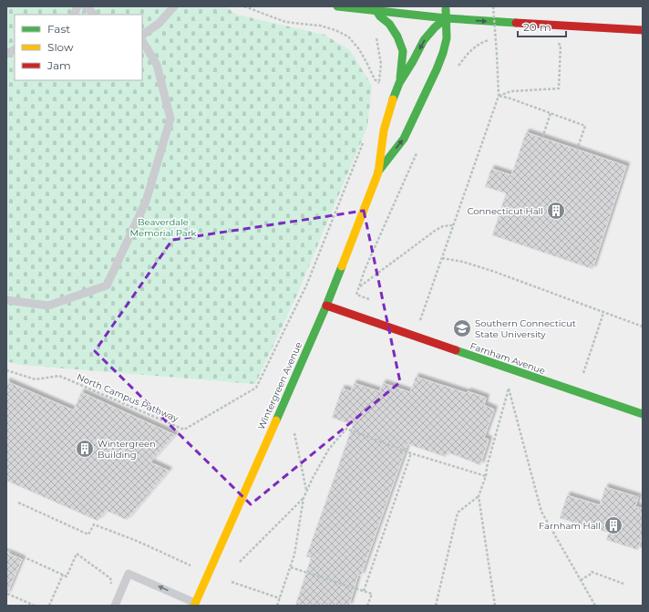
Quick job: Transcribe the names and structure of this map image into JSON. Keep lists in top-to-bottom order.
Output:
{
  "streets": {
    "street": ["Farnham Avenue", "Wintergreen Avenue"],
    "path": ["North Campus Pathway"]
  },
  "crossings": [
    ["Farnham Avenue", "Wintergreen Avenue"]
  ],
  "parks": ["Beaverdale Memorial Park"],
  "places": {
    "building": ["Connecticut Hall", "Wintergreen Building", "Farnham Hall"],
    "school or university": ["Southern Connecticut State University"]
  },
  "legend": ["Fast", "Slow", "Jam"],
  "scale_bar": "20 m"
}
